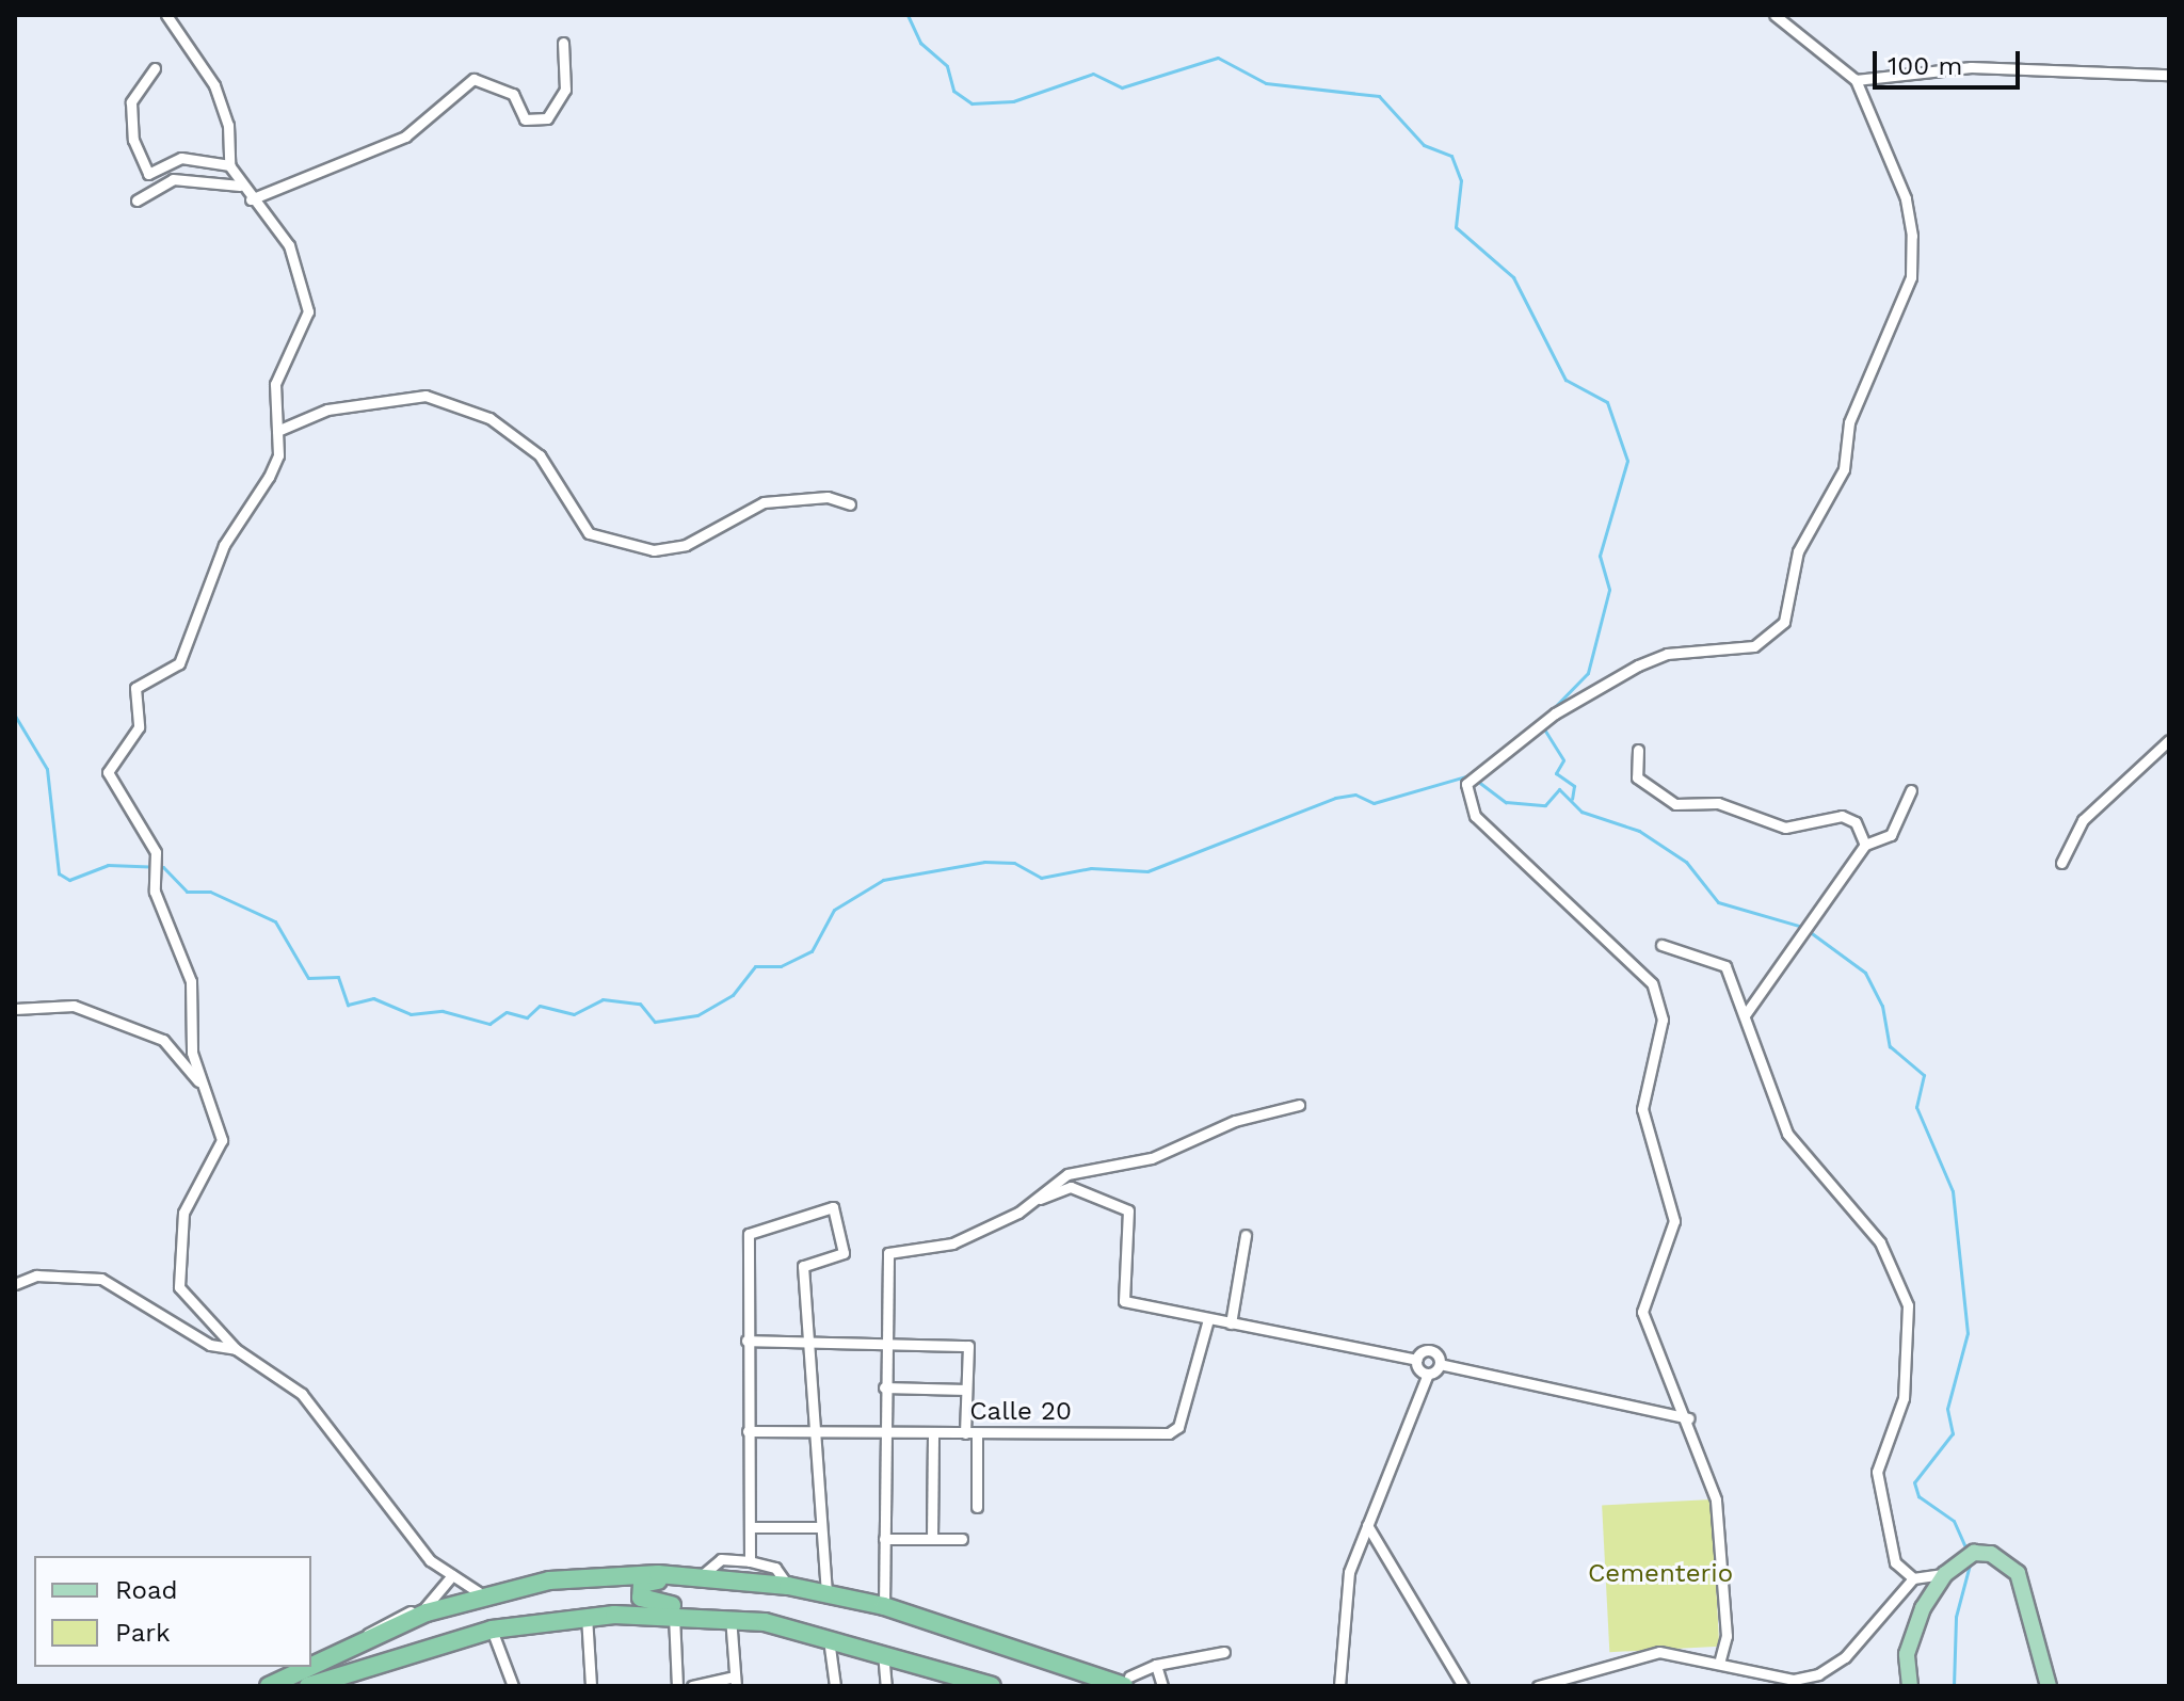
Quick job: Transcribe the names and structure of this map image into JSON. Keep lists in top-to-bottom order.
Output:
{
  "streets": {
    "street": ["Calle 20"]
  },
  "parks": ["Cementerio"],
  "legend": ["Road", "Park"],
  "scale_bar": "100 m"
}
